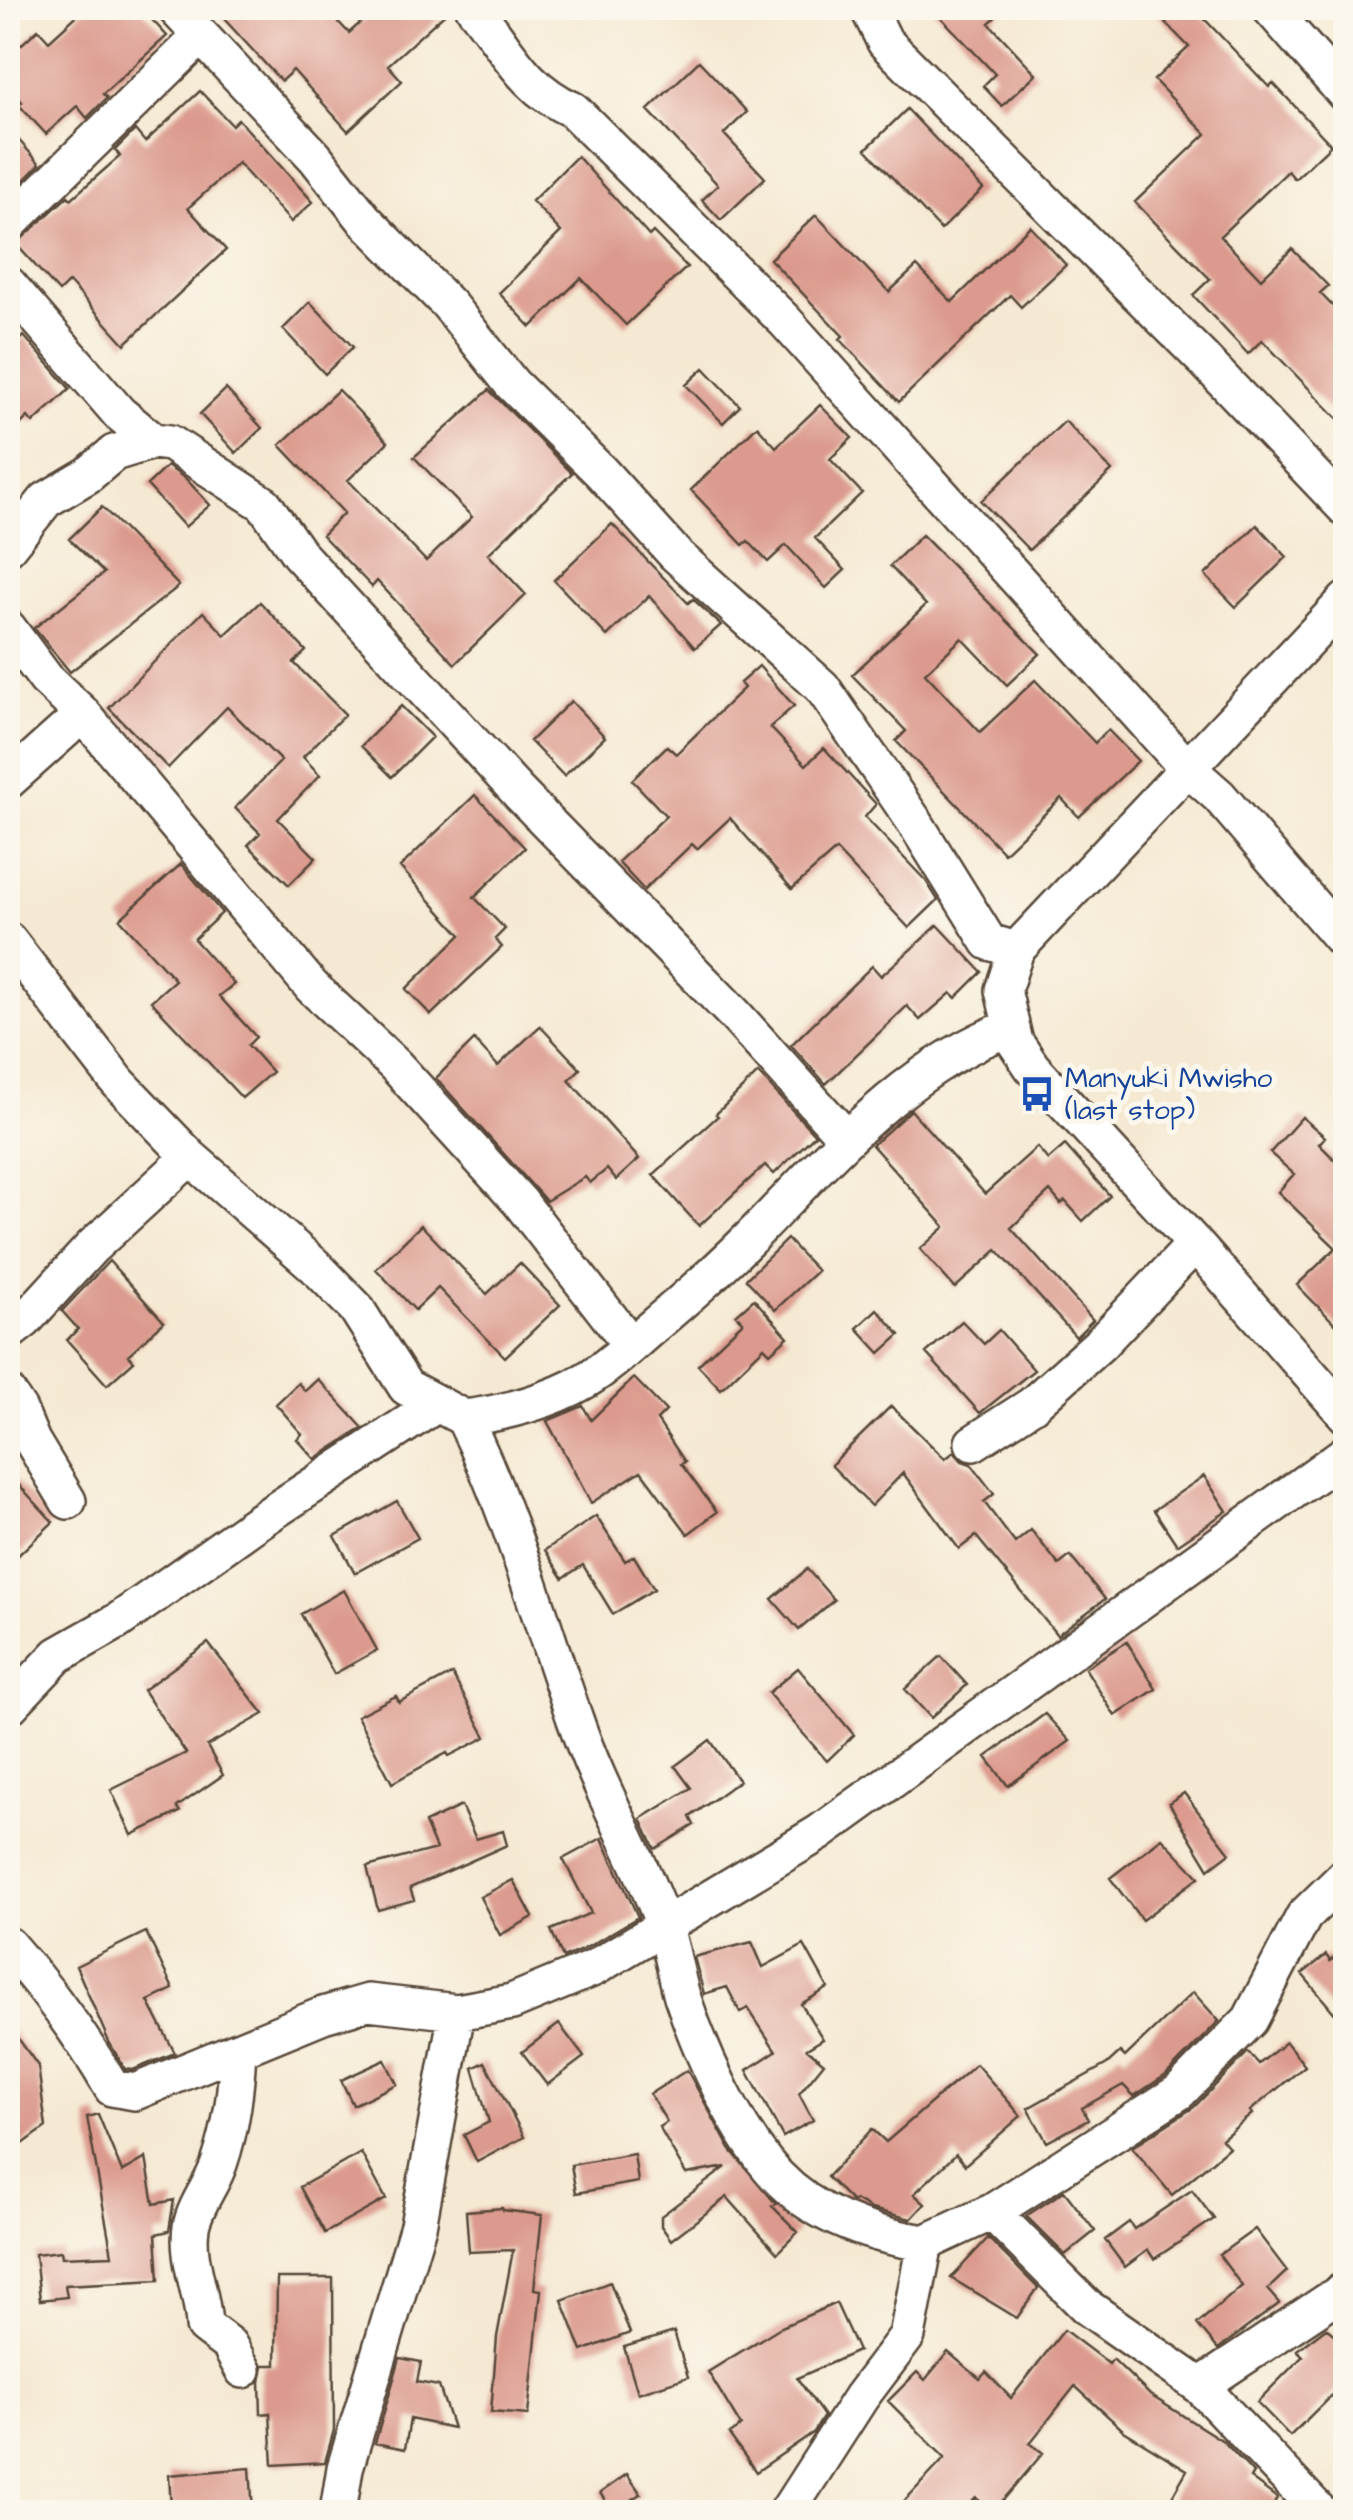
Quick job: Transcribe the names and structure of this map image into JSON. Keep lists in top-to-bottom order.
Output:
{
  "places": {
    "bus stop": ["Manyuki Mwisho (last stop)"]
  }
}
